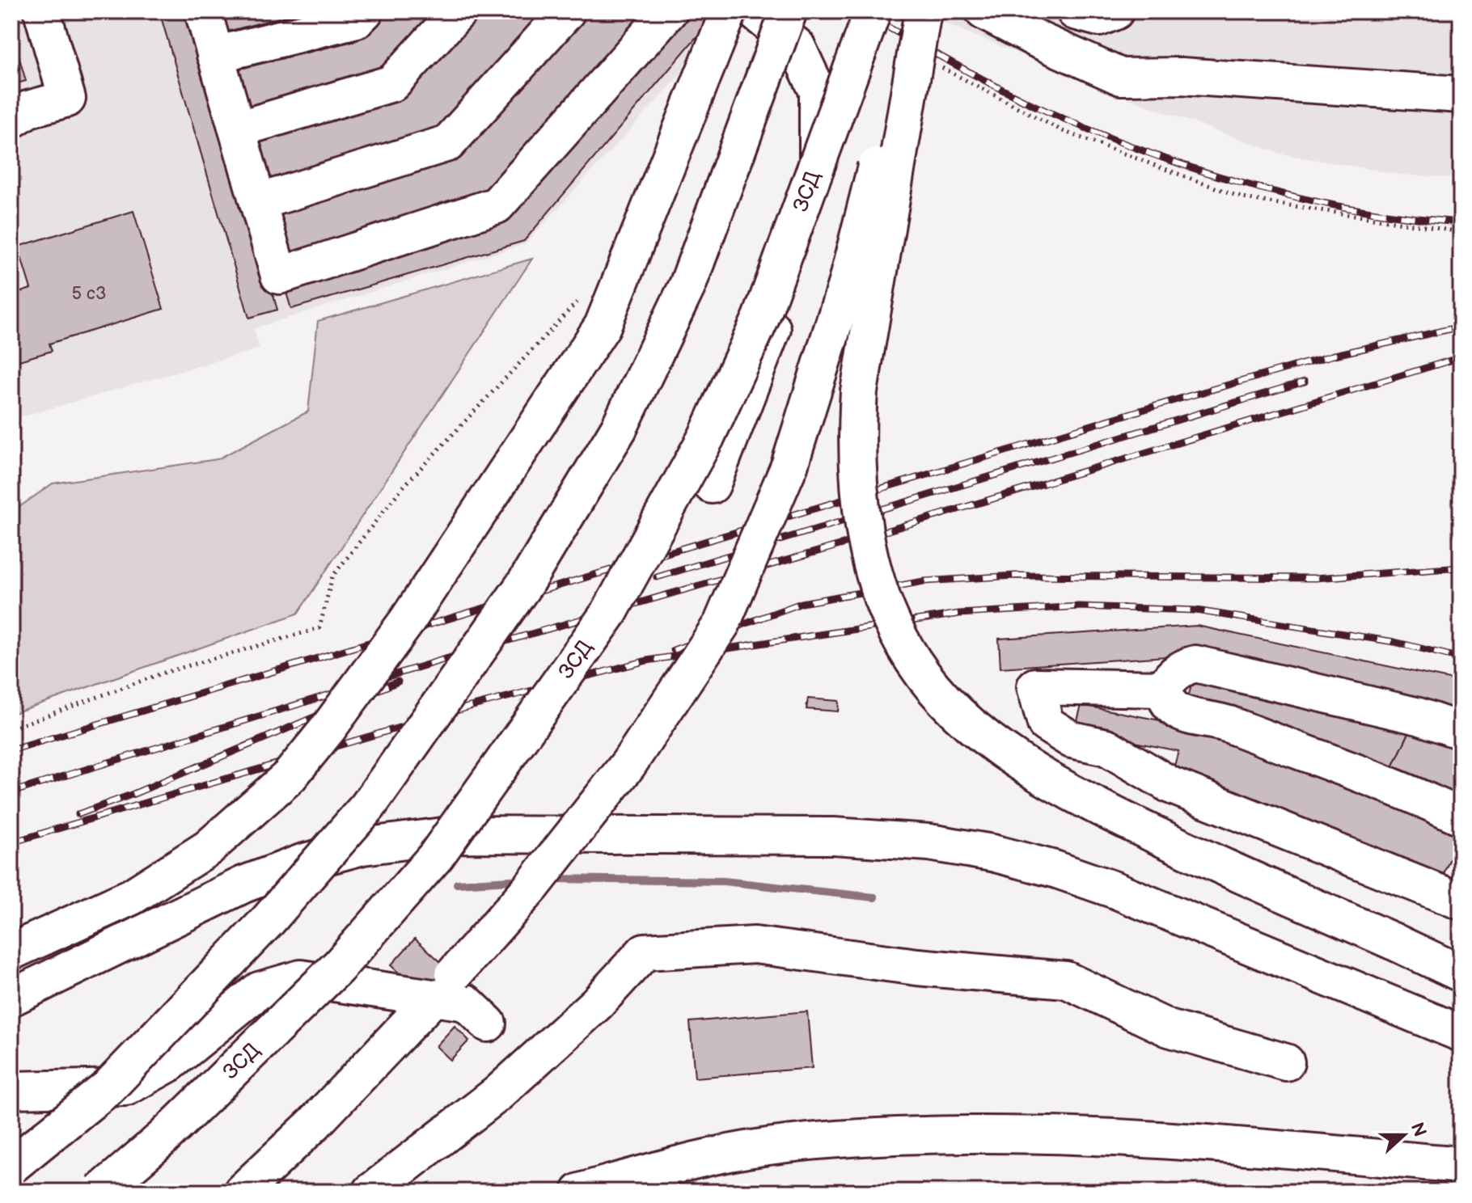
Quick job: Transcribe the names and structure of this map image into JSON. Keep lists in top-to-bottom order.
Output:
{
  "streets": {
    "main road": ["ЗСД"]
  },
  "house_numbers": ["5 с3"],
  "north": "right"
}
